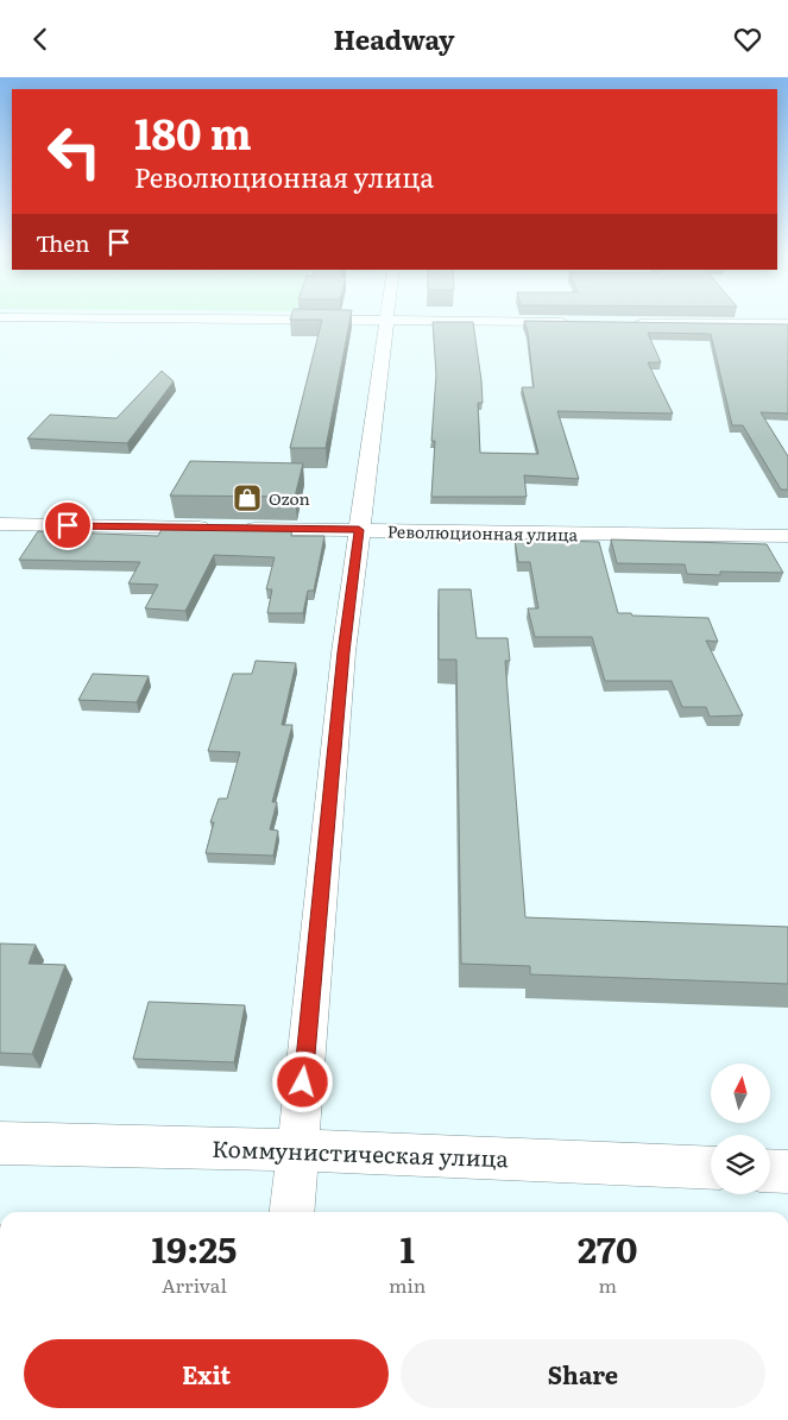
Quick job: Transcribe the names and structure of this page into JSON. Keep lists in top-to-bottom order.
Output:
{
  "streets": {
    "street": ["Революционная улица", "Коммунистическая улица"]
  },
  "places": {
    "shop": ["Ozon"]
  },
  "north": "top",
  "page": {
    "header": "Headway",
    "turn": ["180 m", "Революционная улица"],
    "then": "Then",
    "eta": [
      "19:25",
      "Arrival",
      "1",
      "min",
      "270",
      "m"
    ],
    "buttons": ["Exit", "Share"]
  }
}
